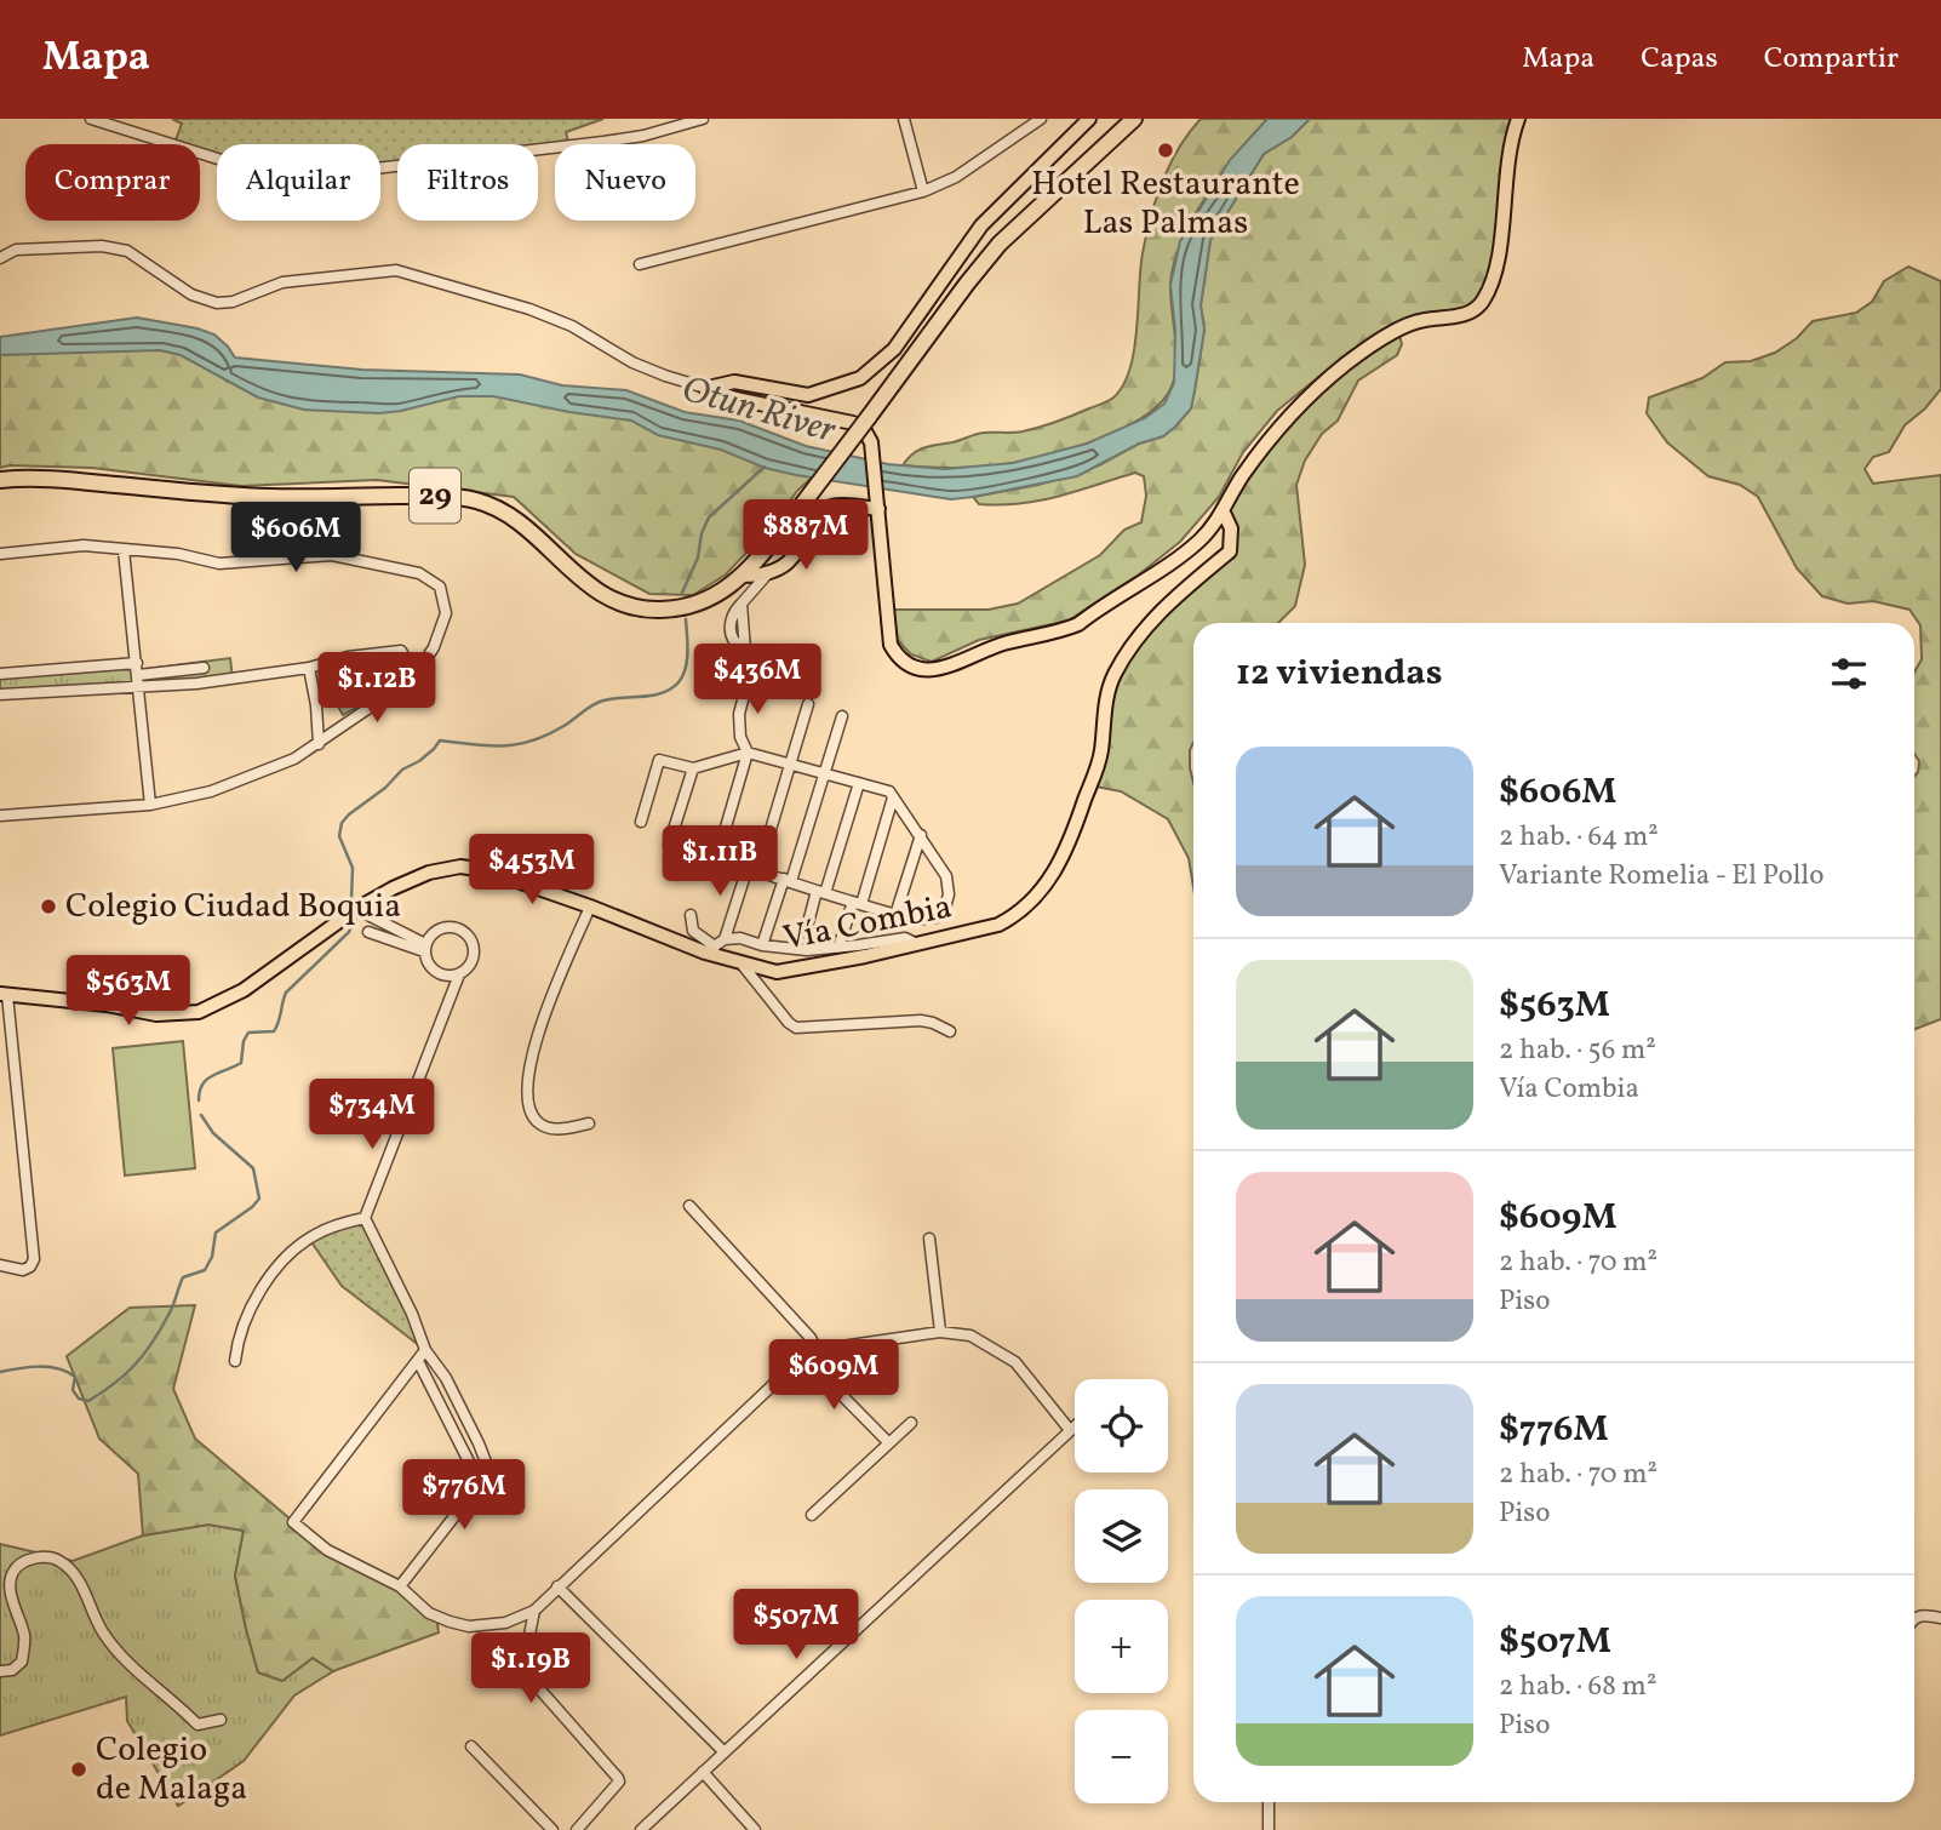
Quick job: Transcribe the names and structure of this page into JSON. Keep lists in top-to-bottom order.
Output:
{
  "streets": {
    "highway": ["29"],
    "main road": ["Vía Combia"]
  },
  "water": ["Otun River"],
  "places": ["Hotel Restaurante Las Palmas", "Colegio Ciudad Boquia", "Colegio de Malaga"],
  "page": {
    "header": "Mapa",
    "nav": ["Mapa", "Capas", "Compartir"],
    "chip": [
      "Comprar",
      "Alquilar",
      "Filtros",
      "Nuevo"
    ],
    "price": [
      "$887M",
      "$606M",
      "$436M",
      "$1.12B",
      "$1.11B",
      "$453M",
      "$563M",
      "$734M",
      "$609M",
      "$776M",
      "$507M",
      "$1.19B"
    ],
    "heading": "12 viviendas",
    "list": [
      {
        "name": "$606M",
        "note": "2 hab. · 64 m² · Variante Romelia - El Pollo"
      },
      {
        "name": "$563M",
        "note": "2 hab. · 56 m² · Vía Combia"
      },
      {
        "name": "$609M",
        "note": "2 hab. · 70 m² · Piso"
      },
      {
        "name": "$776M",
        "note": "2 hab. · 70 m² · Piso"
      },
      {
        "name": "$507M",
        "note": "2 hab. · 68 m² · Piso"
      }
    ],
    "map_buttons": ["+", "−"]
  }
}
